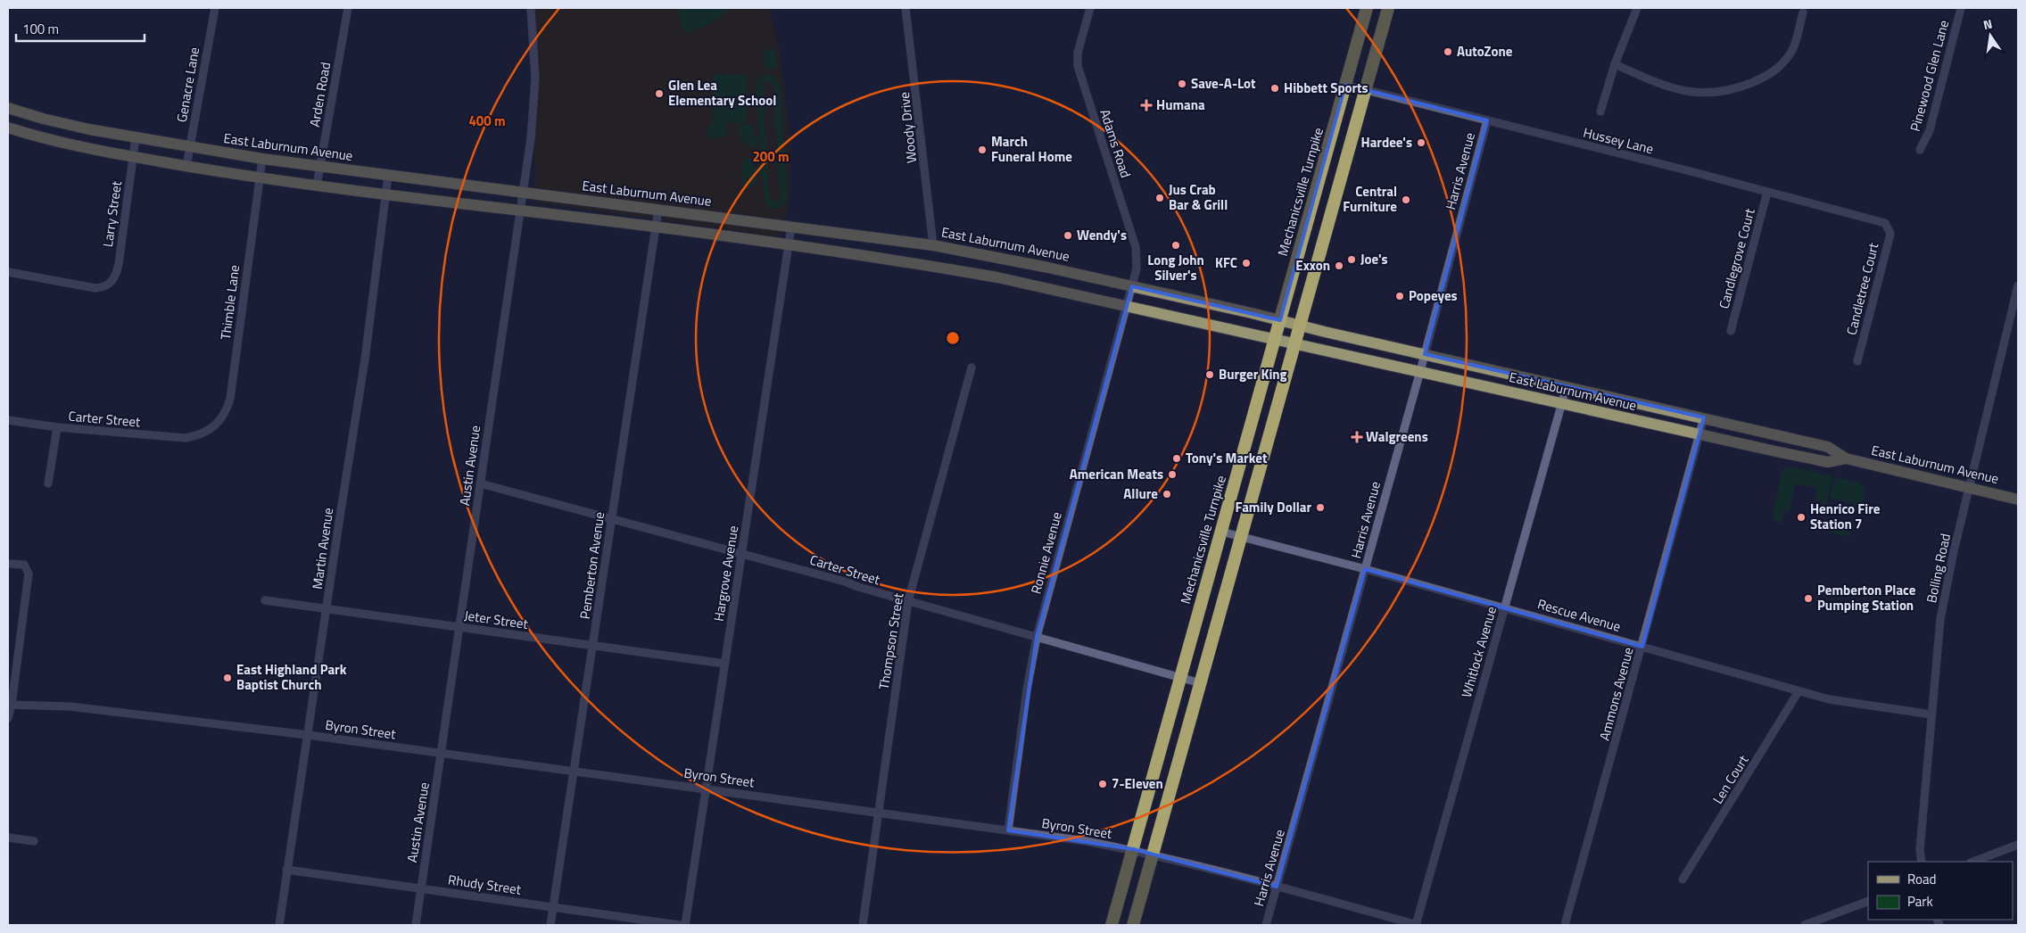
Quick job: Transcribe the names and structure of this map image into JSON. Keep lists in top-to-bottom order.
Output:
{
  "streets": {
    "highway": ["Mechanicsville Turnpike"],
    "main road": ["East Laburnum Avenue"],
    "street": [
      "Pinewood Glen Lane",
      "Genacre Lane",
      "Arden Road",
      "Woody Drive",
      "Hussey Lane",
      "Adams Road",
      "Harris Avenue",
      "Larry Street",
      "Candlegrove Court",
      "Candletree Court",
      "Thimble Lane",
      "Carter Street",
      "Austin Avenue",
      "Martin Avenue",
      "Ronnie Avenue",
      "Pemberton Avenue",
      "Bolling Road",
      "Hargrove Avenue",
      "Rescue Avenue",
      "Jeter Street",
      "Thompson Street",
      "Whitlock Avenue",
      "Ammons Avenue",
      "Byron Street",
      "Len Court",
      "Rhudy Street"
    ]
  },
  "crossings": [
    ["Genacre Lane", "East Laburnum Avenue"],
    ["Arden Road", "East Laburnum Avenue"],
    ["Woody Drive", "East Laburnum Avenue"],
    ["Hussey Lane", "Harris Avenue"],
    ["Hussey Lane", "Mechanicsville Turnpike"],
    ["Hussey Lane", "Candlegrove Court"],
    ["Hussey Lane", "Candletree Court"],
    ["Adams Road", "East Laburnum Avenue"],
    ["Adams Road", "Ronnie Avenue"],
    ["East Laburnum Avenue", "Harris Avenue"],
    ["East Laburnum Avenue", "Mechanicsville Turnpike"],
    ["East Laburnum Avenue", "Larry Street"],
    ["East Laburnum Avenue", "Thimble Lane"],
    ["East Laburnum Avenue", "Austin Avenue"],
    ["East Laburnum Avenue", "Martin Avenue"],
    ["East Laburnum Avenue", "Ronnie Avenue"],
    ["East Laburnum Avenue", "Pemberton Avenue"],
    ["East Laburnum Avenue", "Bolling Road"],
    ["East Laburnum Avenue", "Hargrove Avenue"],
    ["East Laburnum Avenue", "Whitlock Avenue"],
    ["East Laburnum Avenue", "Ammons Avenue"],
    ["Harris Avenue", "Rescue Avenue"],
    ["Harris Avenue", "Byron Street"],
    ["Mechanicsville Turnpike", "Carter Street"],
    ["Mechanicsville Turnpike", "Rescue Avenue"],
    ["Mechanicsville Turnpike", "Byron Street"],
    ["Thimble Lane", "Carter Street"],
    ["Carter Street", "Austin Avenue"],
    ["Carter Street", "Ronnie Avenue"],
    ["Carter Street", "Pemberton Avenue"],
    ["Carter Street", "Hargrove Avenue"],
    ["Carter Street", "Thompson Street"],
    ["Austin Avenue", "Jeter Street"],
    ["Austin Avenue", "Byron Street"],
    ["Austin Avenue", "Rhudy Street"],
    ["Martin Avenue", "Jeter Street"],
    ["Martin Avenue", "Byron Street"],
    ["Martin Avenue", "Rhudy Street"],
    ["Ronnie Avenue", "Byron Street"],
    ["Pemberton Avenue", "Jeter Street"],
    ["Pemberton Avenue", "Byron Street"],
    ["Pemberton Avenue", "Rhudy Street"],
    ["Bolling Road", "Rescue Avenue"],
    ["Hargrove Avenue", "Jeter Street"],
    ["Hargrove Avenue", "Byron Street"],
    ["Rescue Avenue", "Whitlock Avenue"],
    ["Rescue Avenue", "Ammons Avenue"],
    ["Rescue Avenue", "Len Court"],
    ["Thompson Street", "Byron Street"],
    ["Whitlock Avenue", "Byron Street"]
  ],
  "places": {
    "other": [
      "AutoZone",
      "Save-A-Lot",
      "Hibbett Sports",
      "Glen Lea Elementary School",
      "Hardee's",
      "March Funeral Home",
      "Jus Crab Bar & Grill",
      "Central Furniture",
      "Wendy's",
      "Long John Silver's",
      "Joe's",
      "KFC",
      "Exxon",
      "Popeyes",
      "Burger King",
      "Tony's Market",
      "American Meats",
      "Allure",
      "Family Dollar",
      "Henrico Fire Station 7",
      "Pemberton Place Pumping Station",
      "East Highland Park Baptist Church",
      "7-Eleven"
    ],
    "health": ["Humana", "Walgreens"]
  },
  "legend": ["Road", "Park"],
  "scale_bar": "100 m",
  "north": "top",
  "rings": ["400 m", "200 m"]
}
